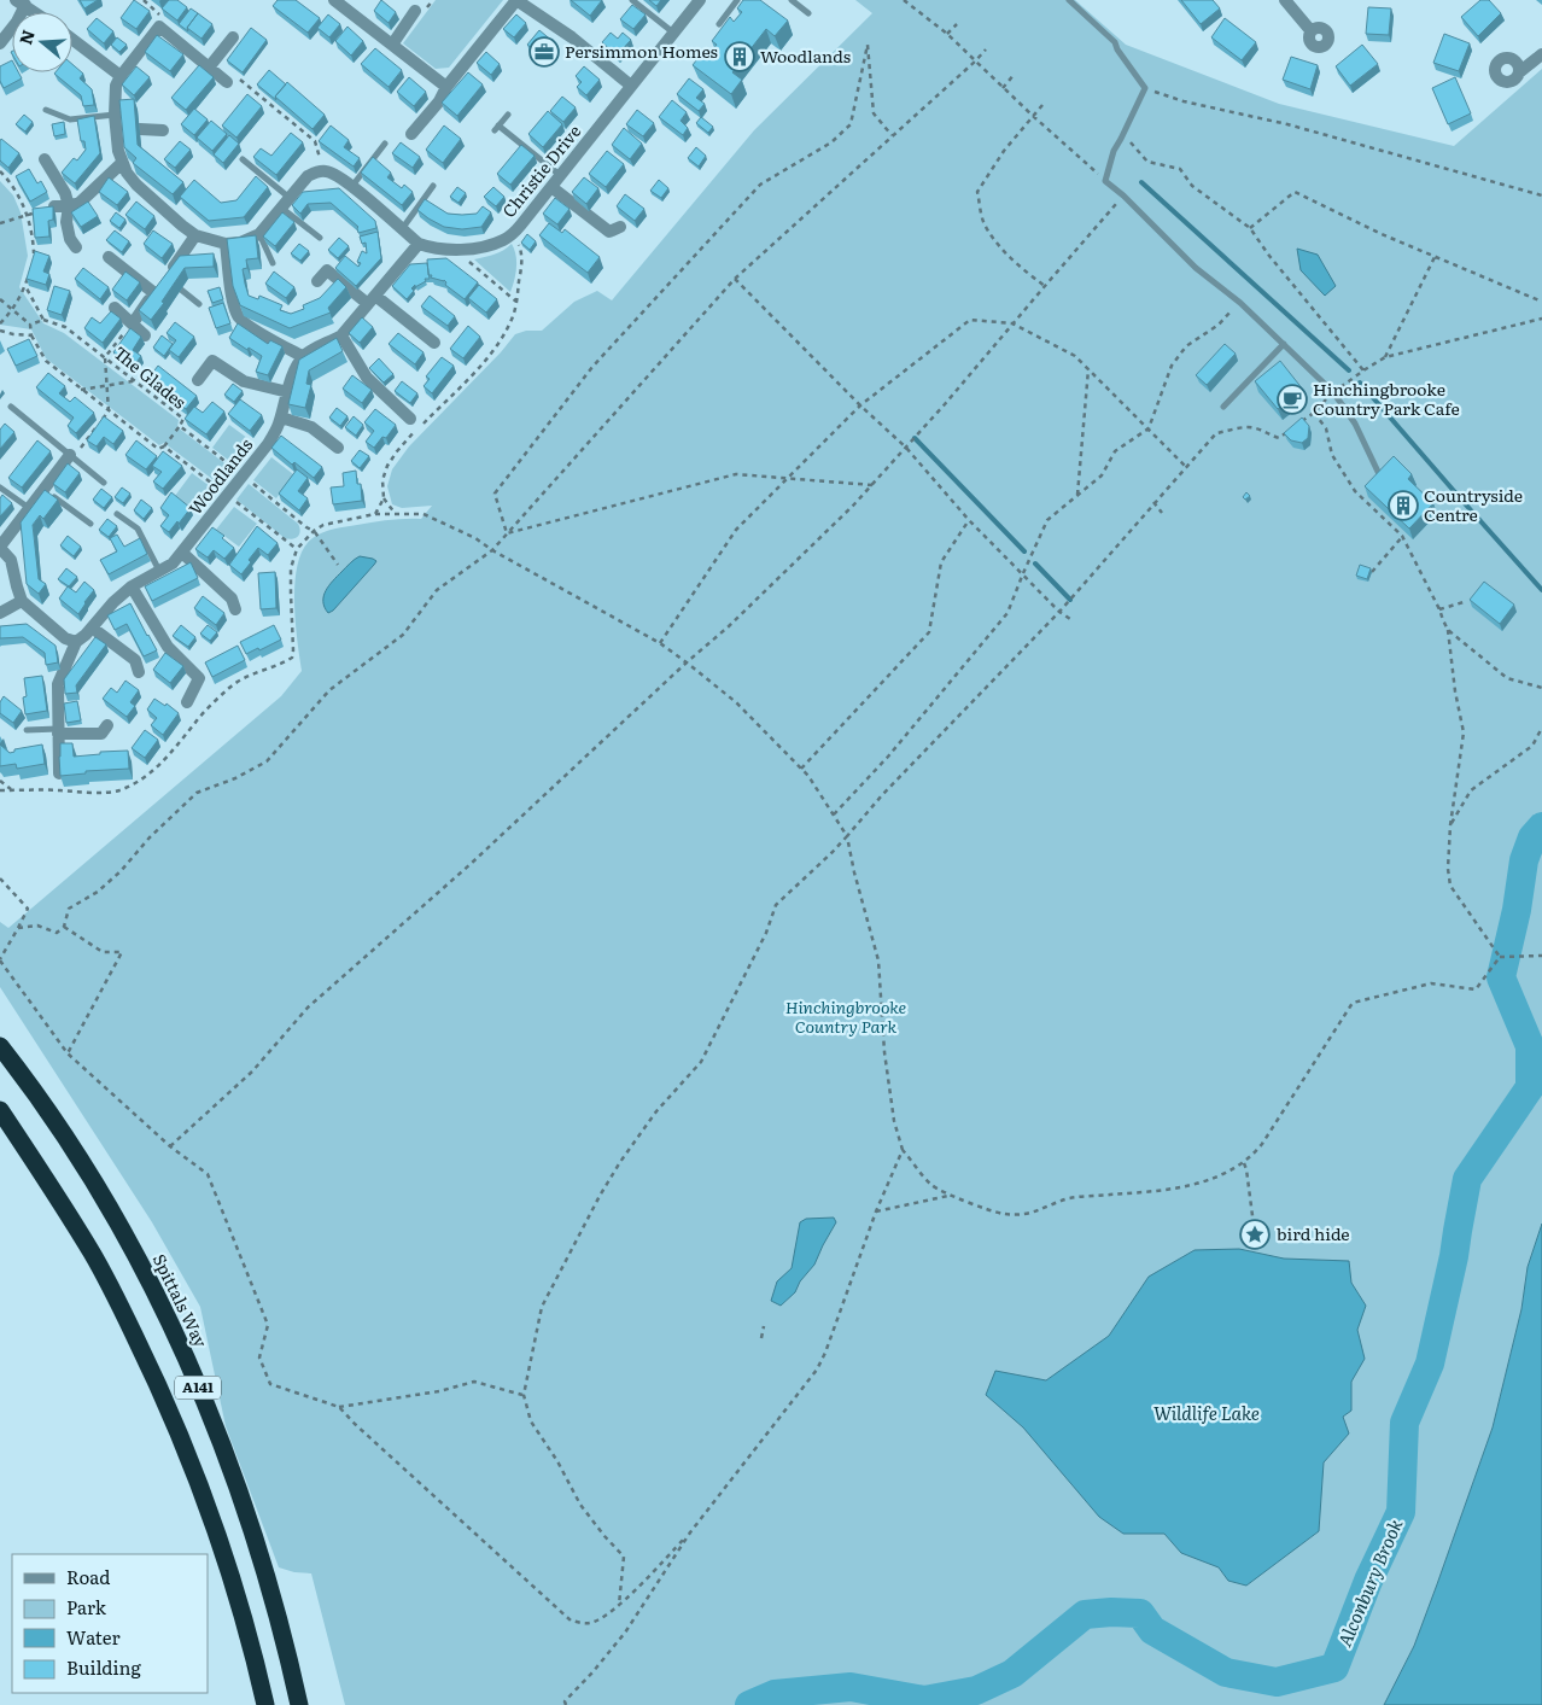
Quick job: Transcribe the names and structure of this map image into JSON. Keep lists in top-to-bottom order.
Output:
{
  "streets": {
    "highway": ["Spittals Way", "A141"],
    "street": ["Christie Drive", "Woodlands"],
    "path": ["The Glades"]
  },
  "crossings": [
    ["The Glades", "Woodlands"]
  ],
  "water": ["Wildlife Lake", "Alconbury Brook"],
  "parks": ["Hinchingbrooke Country Park"],
  "places": {
    "office": ["Persimmon Homes"],
    "building": ["Woodlands", "Countryside Centre"],
    "cafe": ["Hinchingbrooke Country Park Cafe"],
    "place": ["bird hide"]
  },
  "legend": [
    "Road",
    "Park",
    "Water",
    "Building"
  ],
  "north": "left"
}
